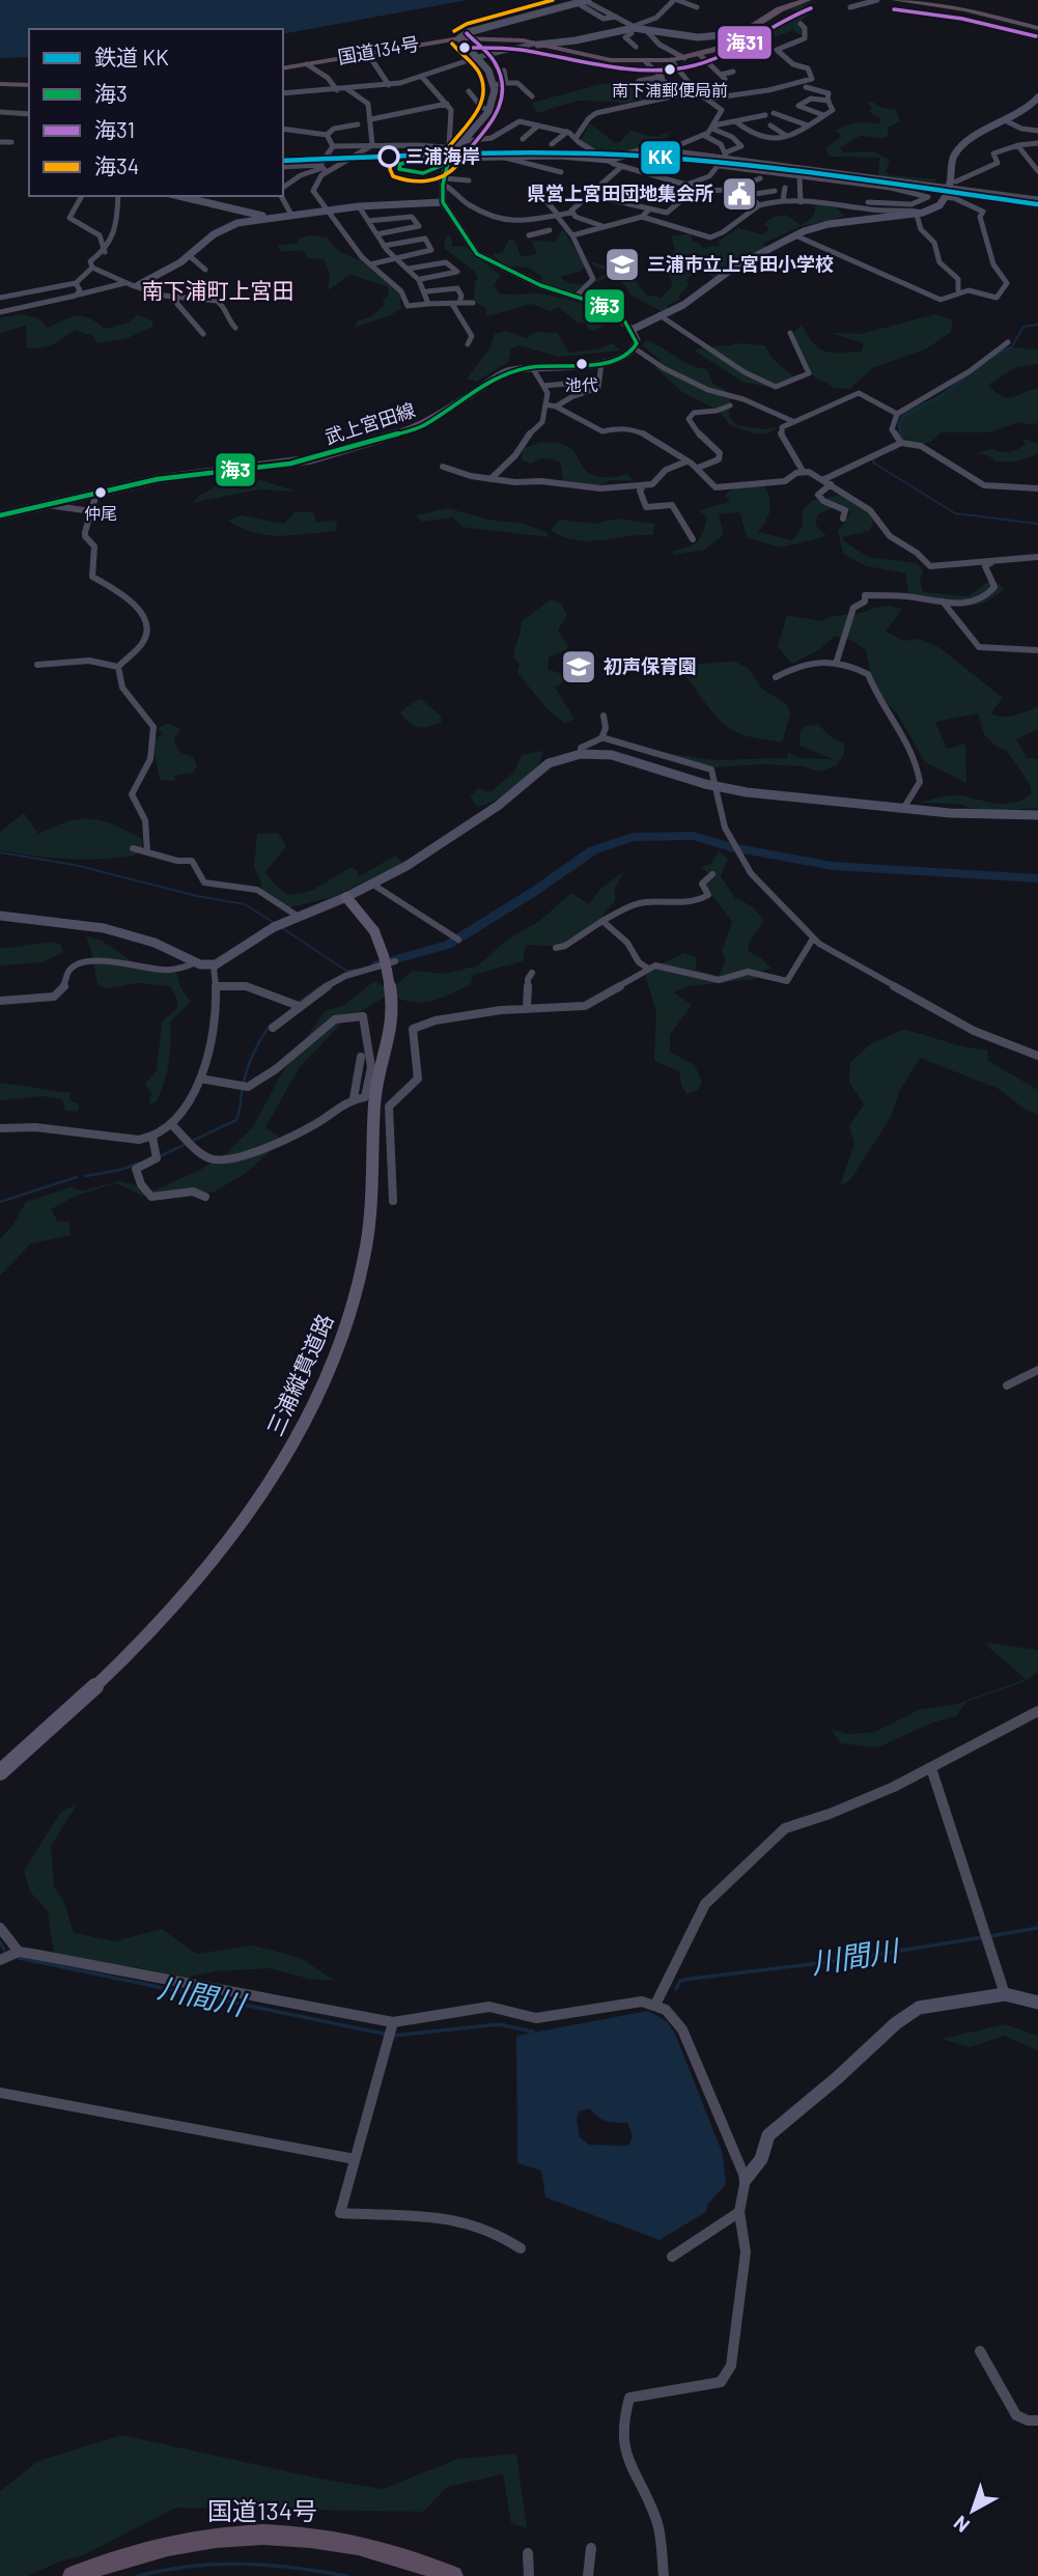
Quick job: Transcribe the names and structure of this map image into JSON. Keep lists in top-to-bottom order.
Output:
{
  "streets": {
    "highway": ["国道134号"],
    "main road": ["三浦縦貫道路"],
    "street": ["武上宮田線"]
  },
  "districts": ["南下浦町上宮田"],
  "water": ["川間川"],
  "places": {
    "other": [
      "南下浦郵便局前",
      "三浦海岸",
      "池代",
      "仲尾"
    ],
    "public building": ["県営上宮田団地集会所"],
    "school or university": ["三浦市立上宮田小学校", "初声保育園"]
  },
  "lines": [
    "transit line 海34",
    "transit line 海31",
    "rail line KK",
    "transit line 海3"
  ],
  "legend": [
    "鉄道 KK",
    "海3",
    "海31",
    "海34"
  ],
  "north": "bottom left"
}
